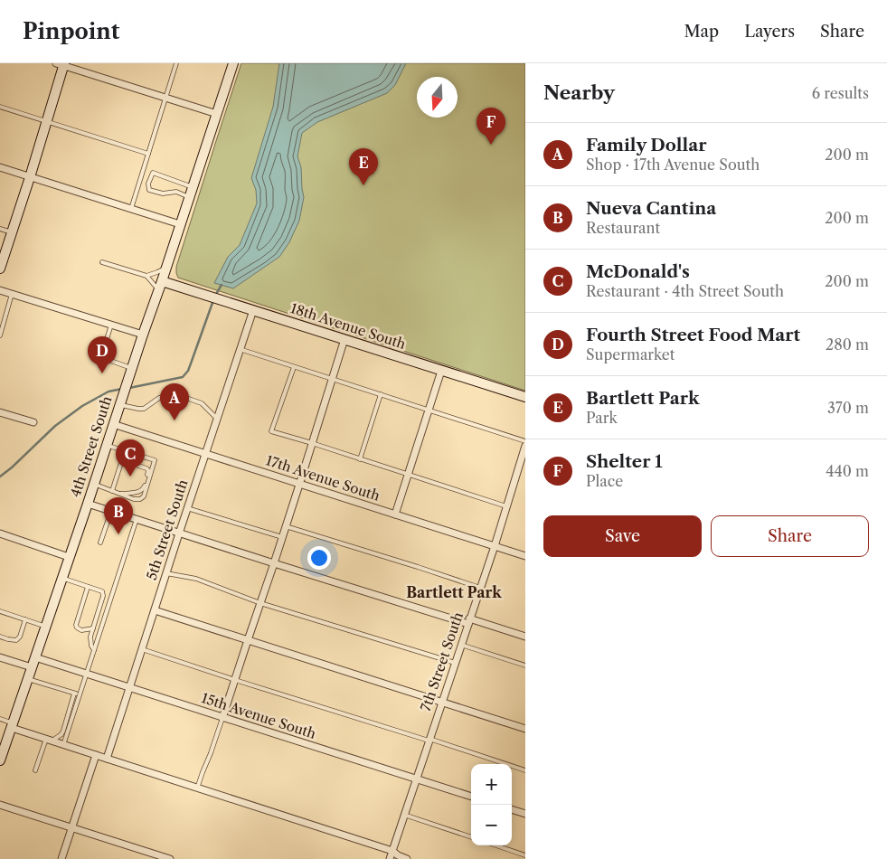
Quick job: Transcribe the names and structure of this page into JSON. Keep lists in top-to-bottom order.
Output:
{
  "streets": {
    "main road": ["18th Avenue South", "4th Street South"],
    "street": [
      "17th Avenue South",
      "5th Street South",
      "7th Street South",
      "15th Avenue South"
    ]
  },
  "crossings": [
    ["18th Avenue South", "4th Street South"],
    ["18th Avenue South", "5th Street South"],
    ["4th Street South", "17th Avenue South"],
    ["4th Street South", "15th Avenue South"],
    ["17th Avenue South", "5th Street South"],
    ["17th Avenue South", "7th Street South"],
    ["5th Street South", "15th Avenue South"],
    ["7th Street South", "15th Avenue South"]
  ],
  "districts": ["Bartlett Park"],
  "north": "bottom",
  "page": {
    "header": "Pinpoint",
    "nav": ["Map", "Layers", "Share"],
    "heading": ["Nearby", "6 results"],
    "pins": [
      "F",
      "E",
      "D",
      "A",
      "C",
      "B"
    ],
    "list": [
      {
        "mark": "A",
        "name": "Family Dollar",
        "note": "Shop · 17th Avenue South",
        "value": "200 m"
      },
      {
        "mark": "B",
        "name": "Nueva Cantina",
        "note": "Restaurant",
        "value": "200 m"
      },
      {
        "mark": "C",
        "name": "McDonald's",
        "note": "Restaurant · 4th Street South",
        "value": "200 m"
      },
      {
        "mark": "D",
        "name": "Fourth Street Food Mart",
        "note": "Supermarket",
        "value": "280 m"
      },
      {
        "mark": "E",
        "name": "Bartlett Park",
        "note": "Park",
        "value": "370 m"
      },
      {
        "mark": "F",
        "name": "Shelter 1",
        "note": "Place",
        "value": "440 m"
      }
    ],
    "buttons": ["Save", "Share"],
    "map_buttons": ["+", "−"]
  }
}
